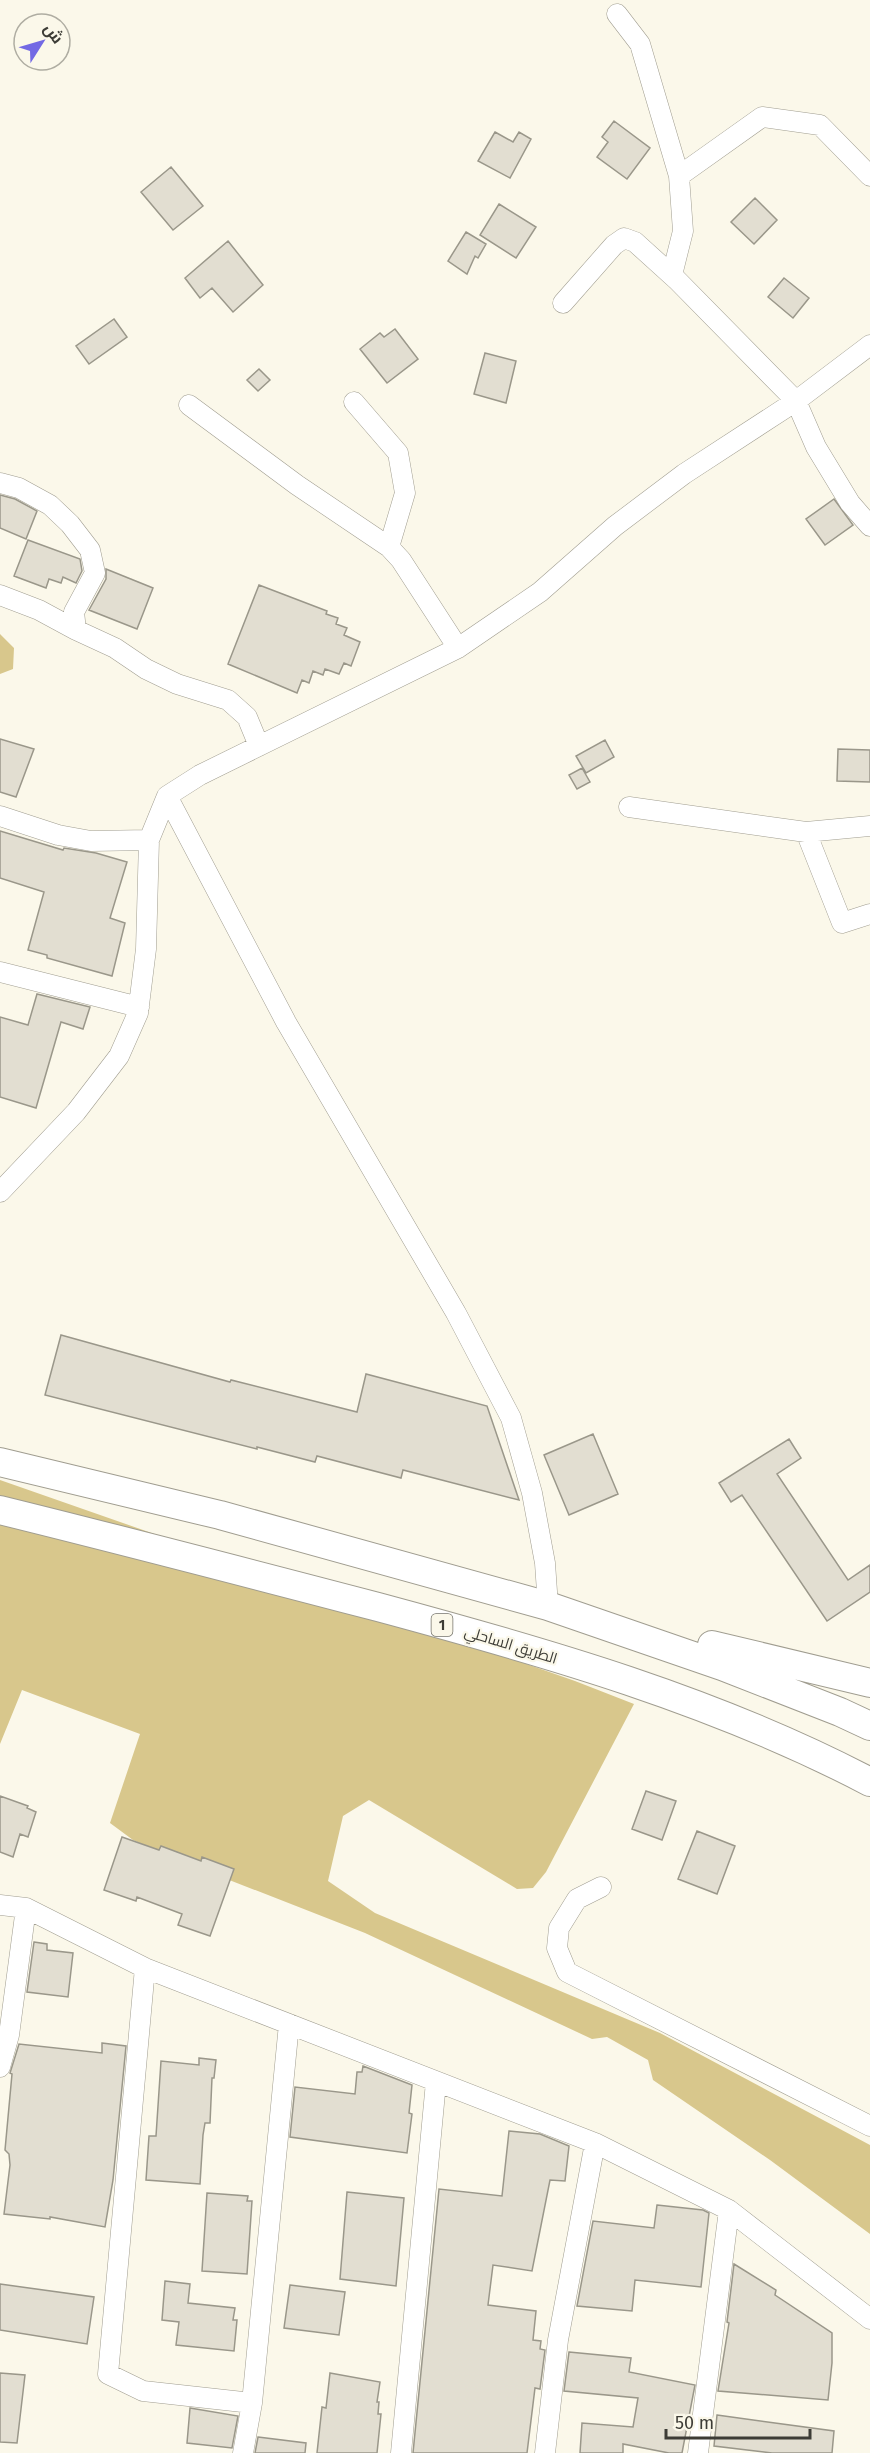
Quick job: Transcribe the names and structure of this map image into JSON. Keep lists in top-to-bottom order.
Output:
{
  "streets": {
    "highway": ["1", "الطريق الساحلي"]
  },
  "scale_bar": "50 m",
  "north": "top right"
}
